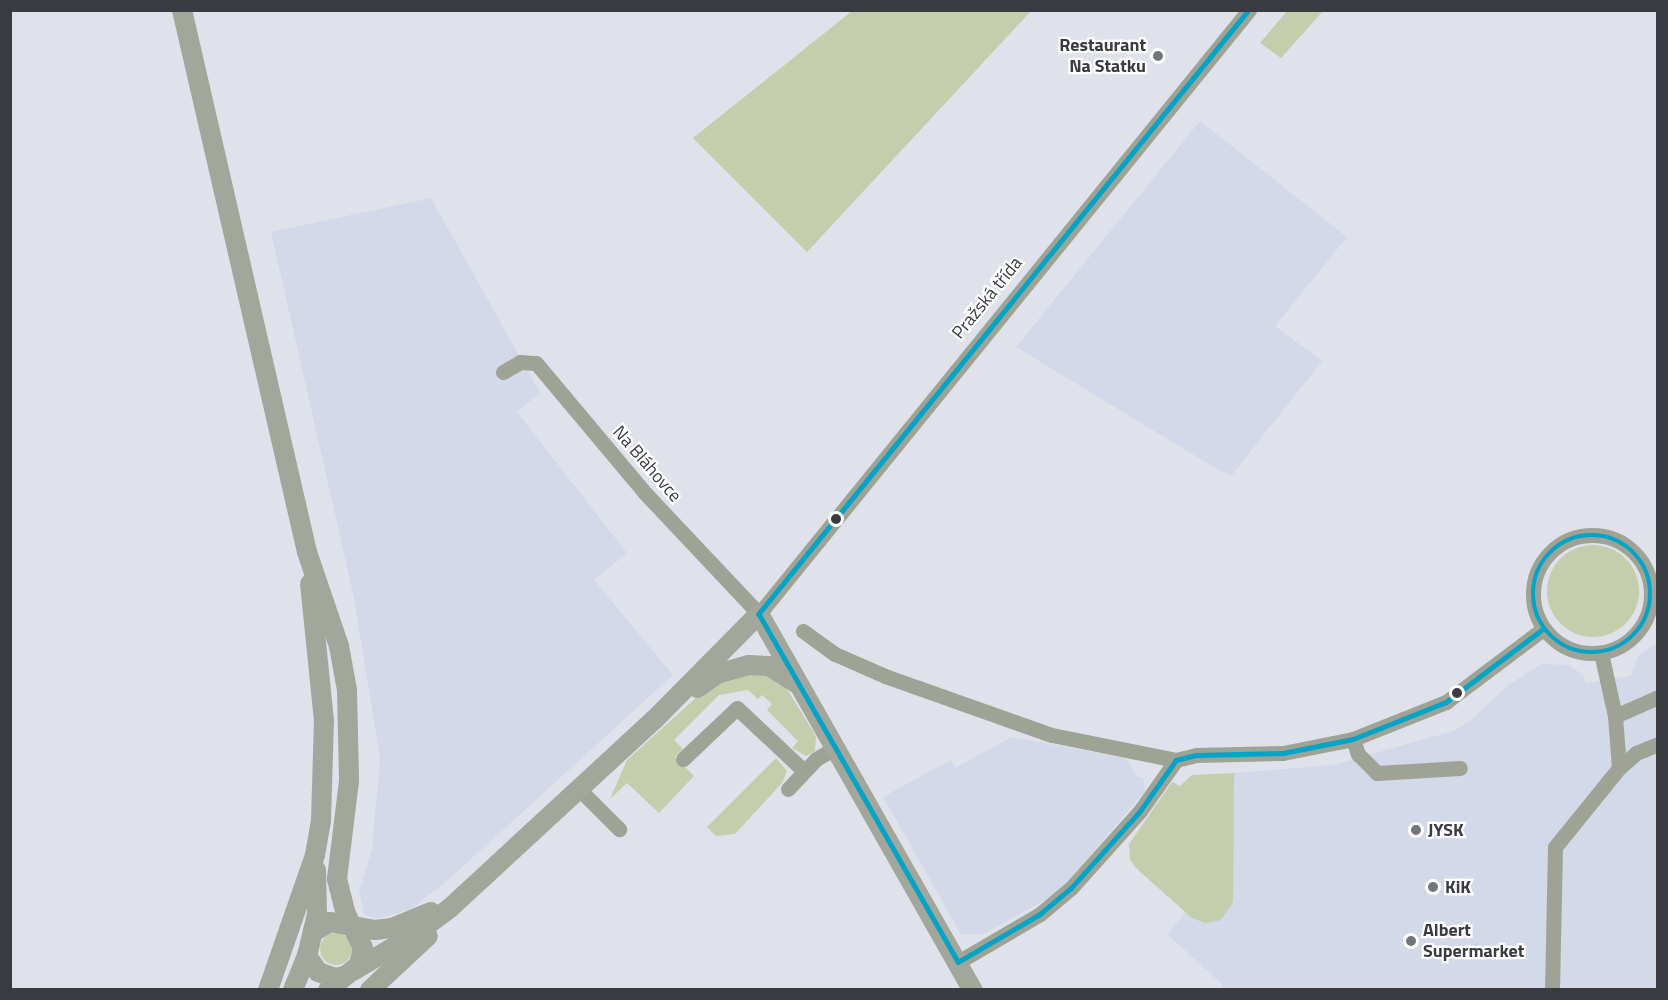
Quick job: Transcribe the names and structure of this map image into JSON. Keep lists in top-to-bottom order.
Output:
{
  "streets": {
    "street": ["Pražská třída", "Na Bláhovce"]
  },
  "crossings": [
    ["Pražská třída", "Na Bláhovce"]
  ],
  "places": [
    "Restaurant Na Statku",
    "JYSK",
    "KiK",
    "Albert Supermarket"
  ]
}
